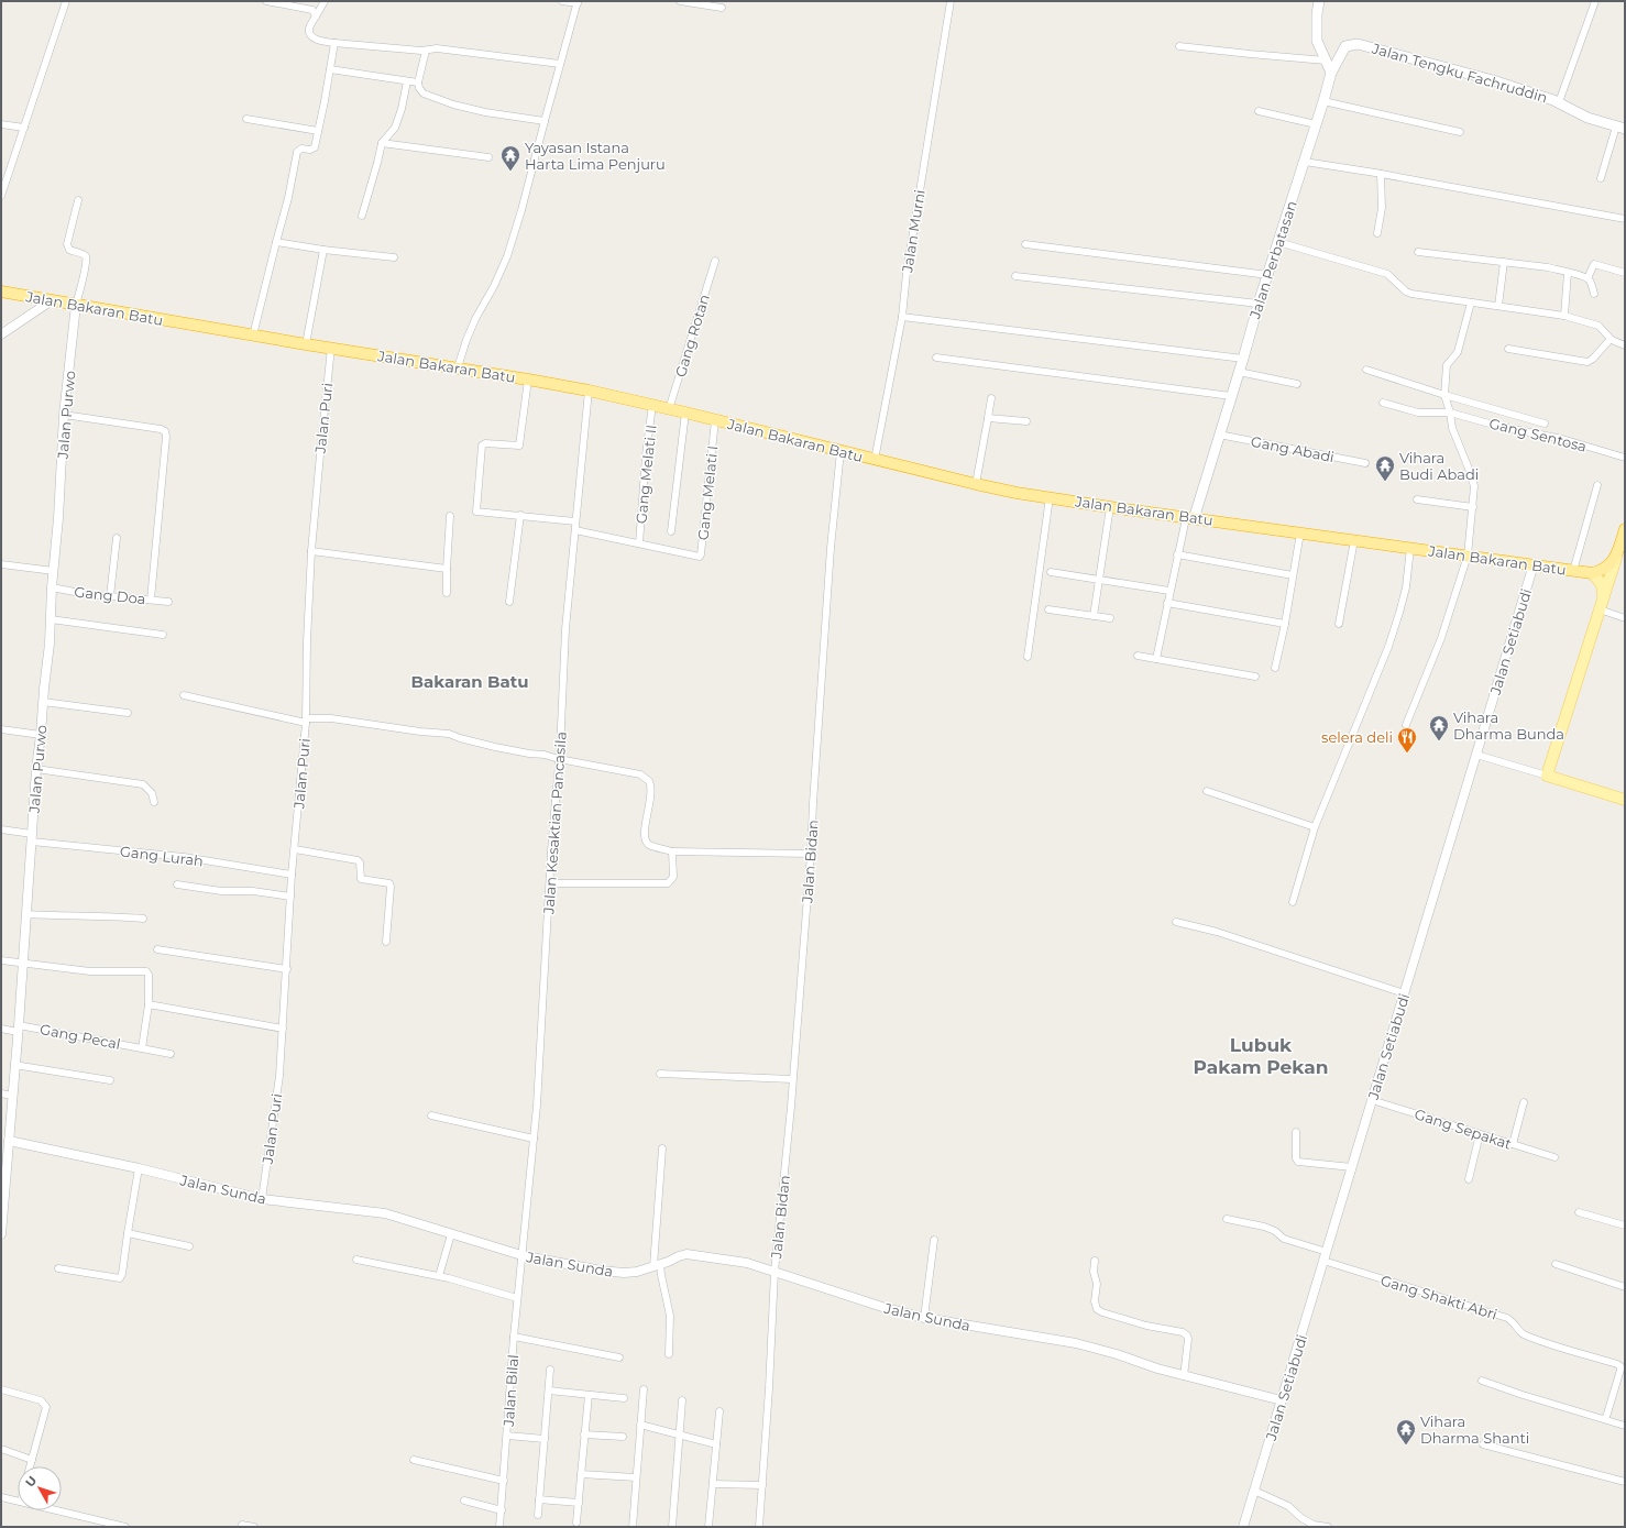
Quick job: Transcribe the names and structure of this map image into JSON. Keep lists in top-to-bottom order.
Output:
{
  "streets": {
    "highway": ["Jalan Bakaran Batu"],
    "main road": ["Jalan Tengku Fachruddin", "Jalan Perbatasan"],
    "street": [
      "Jalan Murni",
      "Gang Rotan",
      "Jalan Purwo",
      "Jalan Puri",
      "Gang Sentosa",
      "Gang Abadi",
      "Gang Melati II",
      "Gang Melati I",
      "Gang Doa",
      "Jalan Setiabudi",
      "Jalan Kesaktian Pancasila",
      "Gang Lurah",
      "Jalan Bidan",
      "Gang Pecal",
      "Gang Sepakat",
      "Jalan Sunda",
      "Gang Shakti Abri",
      "Jalan Bilal"
    ]
  },
  "crossings": [
    ["Jalan Tengku Fachruddin", "Jalan Perbatasan"],
    ["Jalan Murni", "Jalan Bakaran Batu"],
    ["Jalan Perbatasan", "Jalan Bakaran Batu"],
    ["Jalan Perbatasan", "Gang Abadi"],
    ["Jalan Bakaran Batu", "Gang Rotan"],
    ["Jalan Bakaran Batu", "Jalan Purwo"],
    ["Jalan Bakaran Batu", "Jalan Puri"],
    ["Jalan Bakaran Batu", "Gang Melati II"],
    ["Jalan Bakaran Batu", "Gang Melati I"],
    ["Jalan Bakaran Batu", "Jalan Setiabudi"],
    ["Jalan Bakaran Batu", "Jalan Kesaktian Pancasila"],
    ["Jalan Bakaran Batu", "Jalan Bidan"],
    ["Jalan Purwo", "Gang Doa"],
    ["Jalan Purwo", "Gang Lurah"],
    ["Jalan Purwo", "Gang Pecal"],
    ["Jalan Purwo", "Jalan Sunda"],
    ["Jalan Puri", "Gang Lurah"],
    ["Jalan Puri", "Jalan Sunda"],
    ["Gang Melati II", "Gang Melati I"],
    ["Jalan Setiabudi", "Gang Sepakat"],
    ["Jalan Setiabudi", "Jalan Sunda"],
    ["Jalan Setiabudi", "Gang Shakti Abri"],
    ["Jalan Kesaktian Pancasila", "Jalan Sunda"],
    ["Jalan Kesaktian Pancasila", "Jalan Bilal"],
    ["Jalan Bidan", "Jalan Sunda"],
    ["Jalan Sunda", "Jalan Bilal"]
  ],
  "districts": ["Bakaran Batu", "Lubuk Pakam Pekan"],
  "places": {
    "temple": [
      "Yayasan Istana Harta Lima Penjuru",
      "Vihara Budi Abadi",
      "Vihara Dharma Bunda",
      "Vihara Dharma Shanti"
    ],
    "restaurant": ["selera deli"]
  },
  "north": "top left"
}
